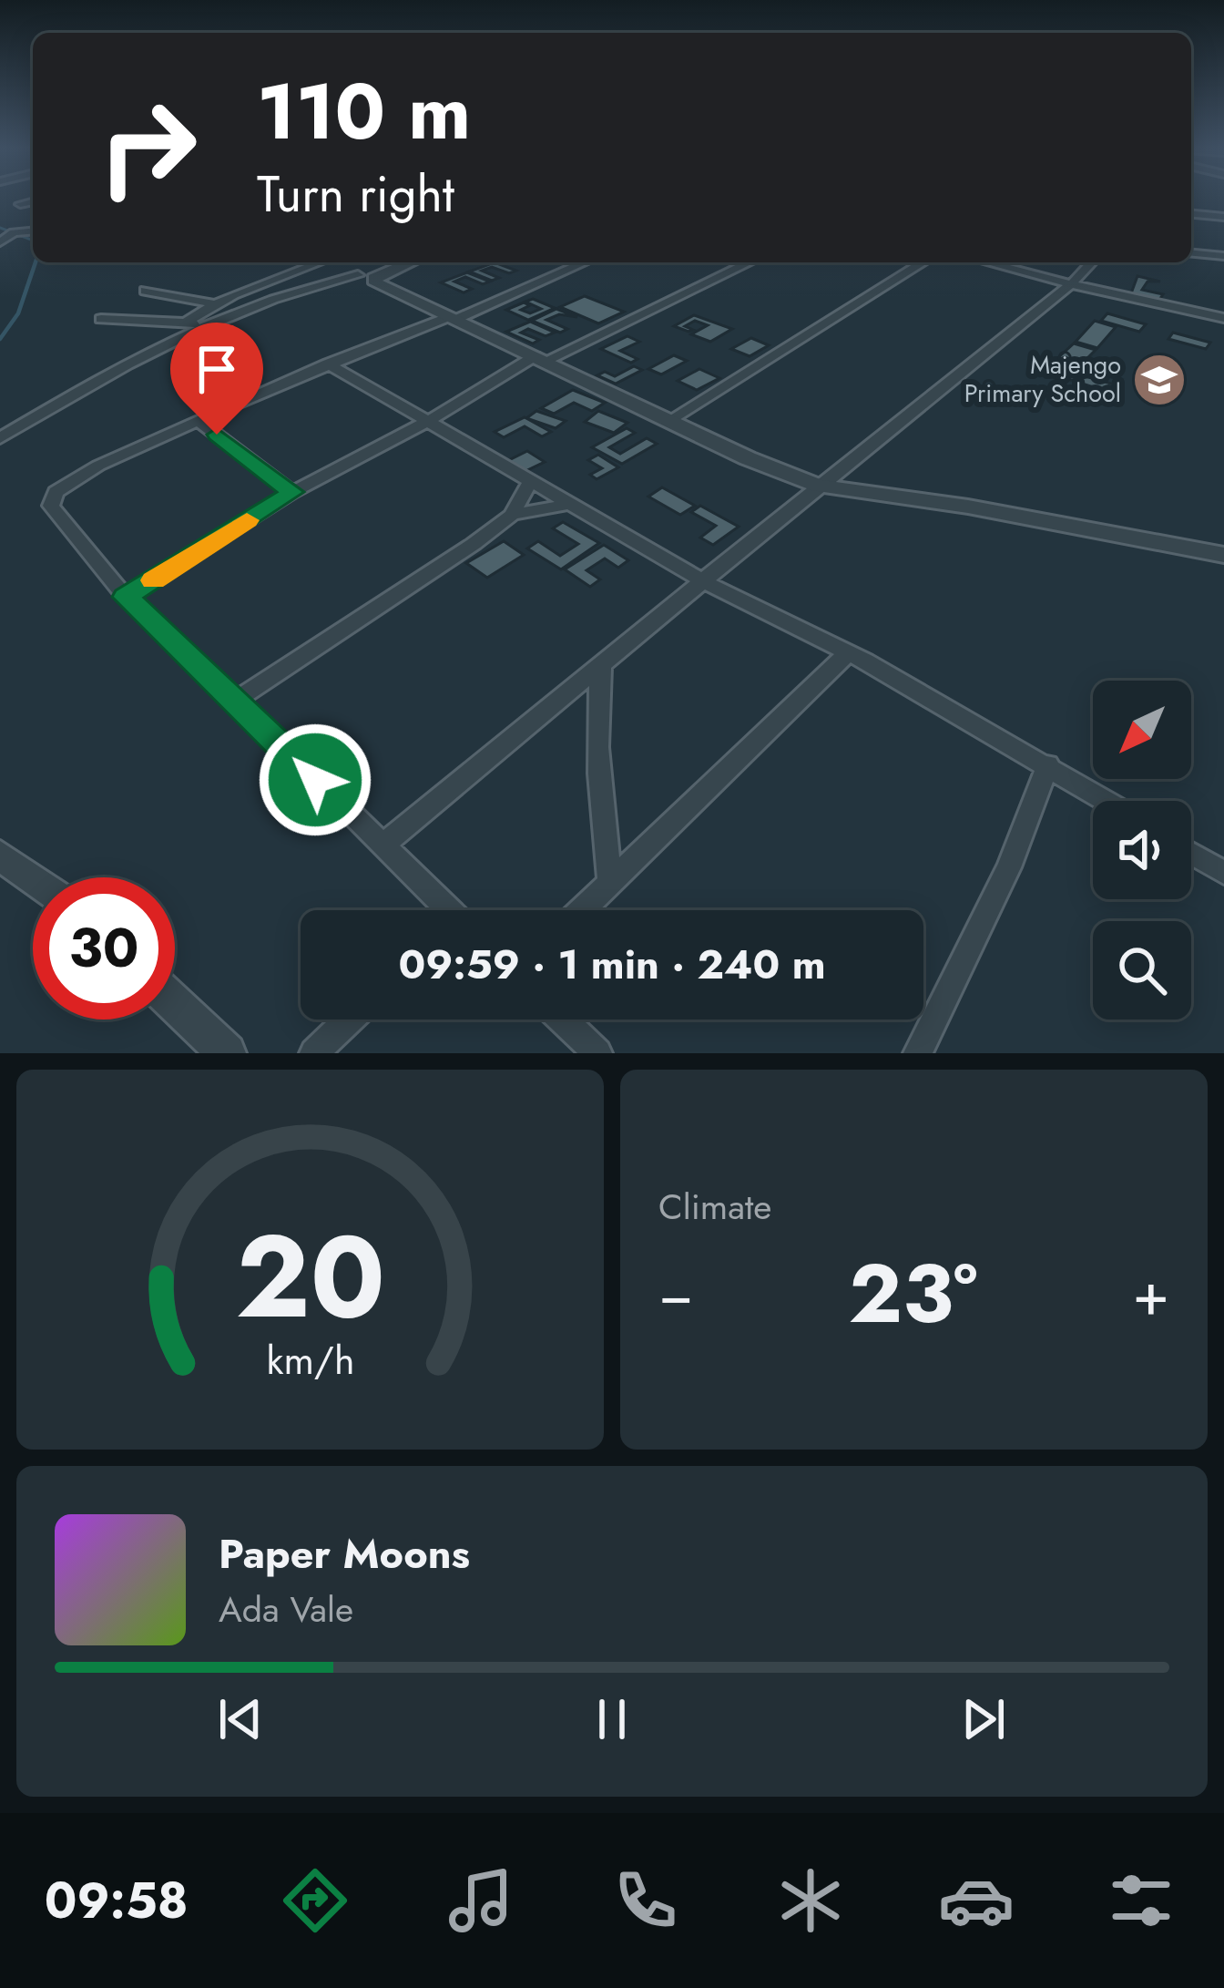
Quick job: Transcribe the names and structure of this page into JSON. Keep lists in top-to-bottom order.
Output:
{
  "places": {
    "school or university": ["Majengo Primary School"]
  },
  "north": "bottom left",
  "page": {
    "turn": ["110 m", "Turn right"],
    "limit": "30",
    "trip": "09:59 · 1 min · 240 m",
    "tile": "Climate",
    "heat": ["−", "23°", "+"],
    "song": ["Paper Moons", "Ada Vale"],
    "tabs": "09:58",
    "gauge": ["20", "km/h"]
  }
}
